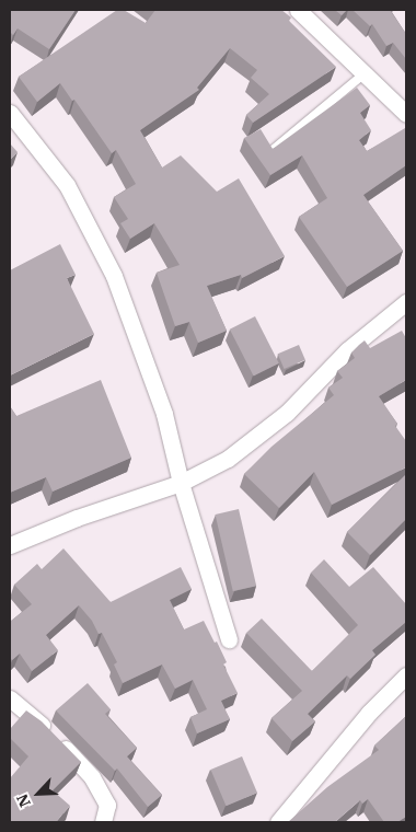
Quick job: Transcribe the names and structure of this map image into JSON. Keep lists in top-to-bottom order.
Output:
{
  "north": "bottom left"
}
